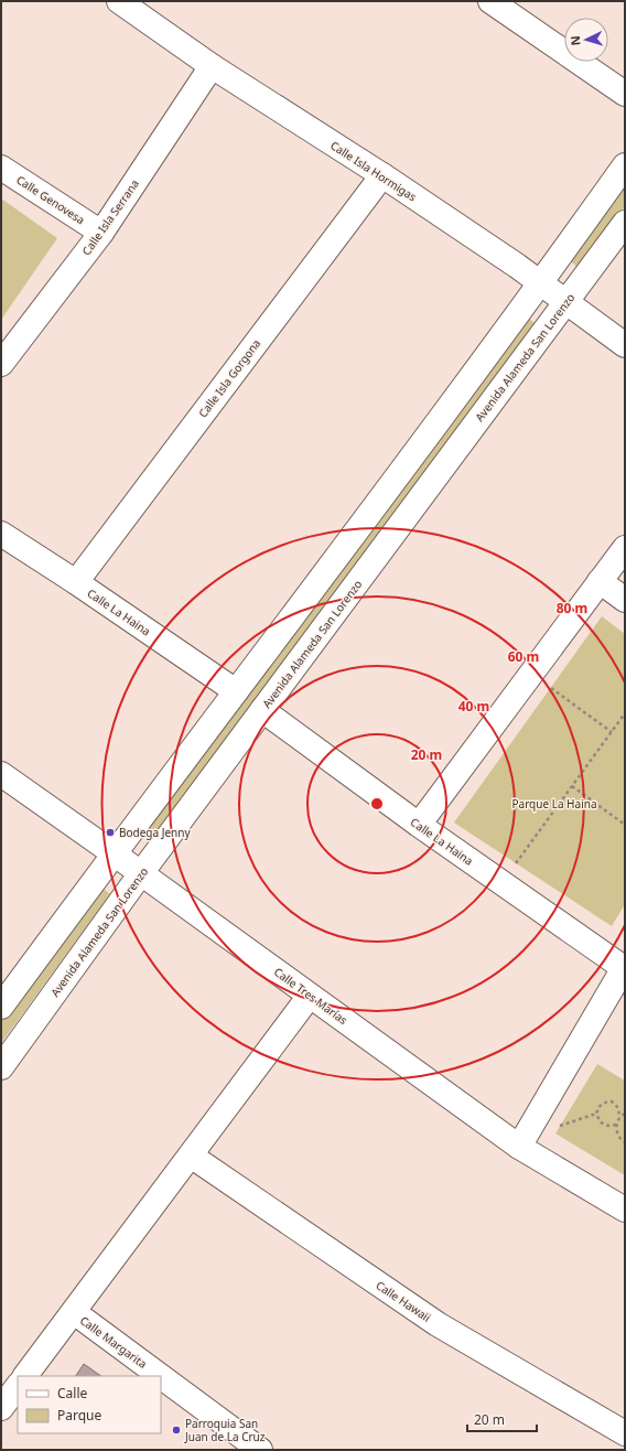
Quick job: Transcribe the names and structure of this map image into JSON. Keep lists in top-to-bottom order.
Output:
{
  "streets": {
    "street": [
      "Calle Isla Hormigas",
      "Calle Genovesa",
      "Calle Isla Serrana",
      "Avenida Alameda San Lorenzo",
      "Calle Isla Gorgona",
      "Calle La Haina",
      "Calle Tres Marías",
      "Calle Hawaii",
      "Calle Margarita"
    ]
  },
  "crossings": [
    ["Calle Isla Hormigas", "Calle Isla Serrana"],
    ["Calle Isla Hormigas", "Avenida Alameda San Lorenzo"],
    ["Calle Isla Hormigas", "Calle Isla Gorgona"],
    ["Calle Genovesa", "Calle Isla Serrana"],
    ["Avenida Alameda San Lorenzo", "Calle La Haina"],
    ["Avenida Alameda San Lorenzo", "Calle Tres Marías"],
    ["Calle Isla Gorgona", "Calle La Haina"]
  ],
  "parks": ["Parque La Haina"],
  "places": ["Bodega Jenny", "Parroquia San Juan de La Cruz"],
  "legend": ["Calle", "Parque"],
  "scale_bar": "20 m",
  "north": "left",
  "rings": [
    "80 m",
    "60 m",
    "40 m",
    "20 m"
  ]
}
